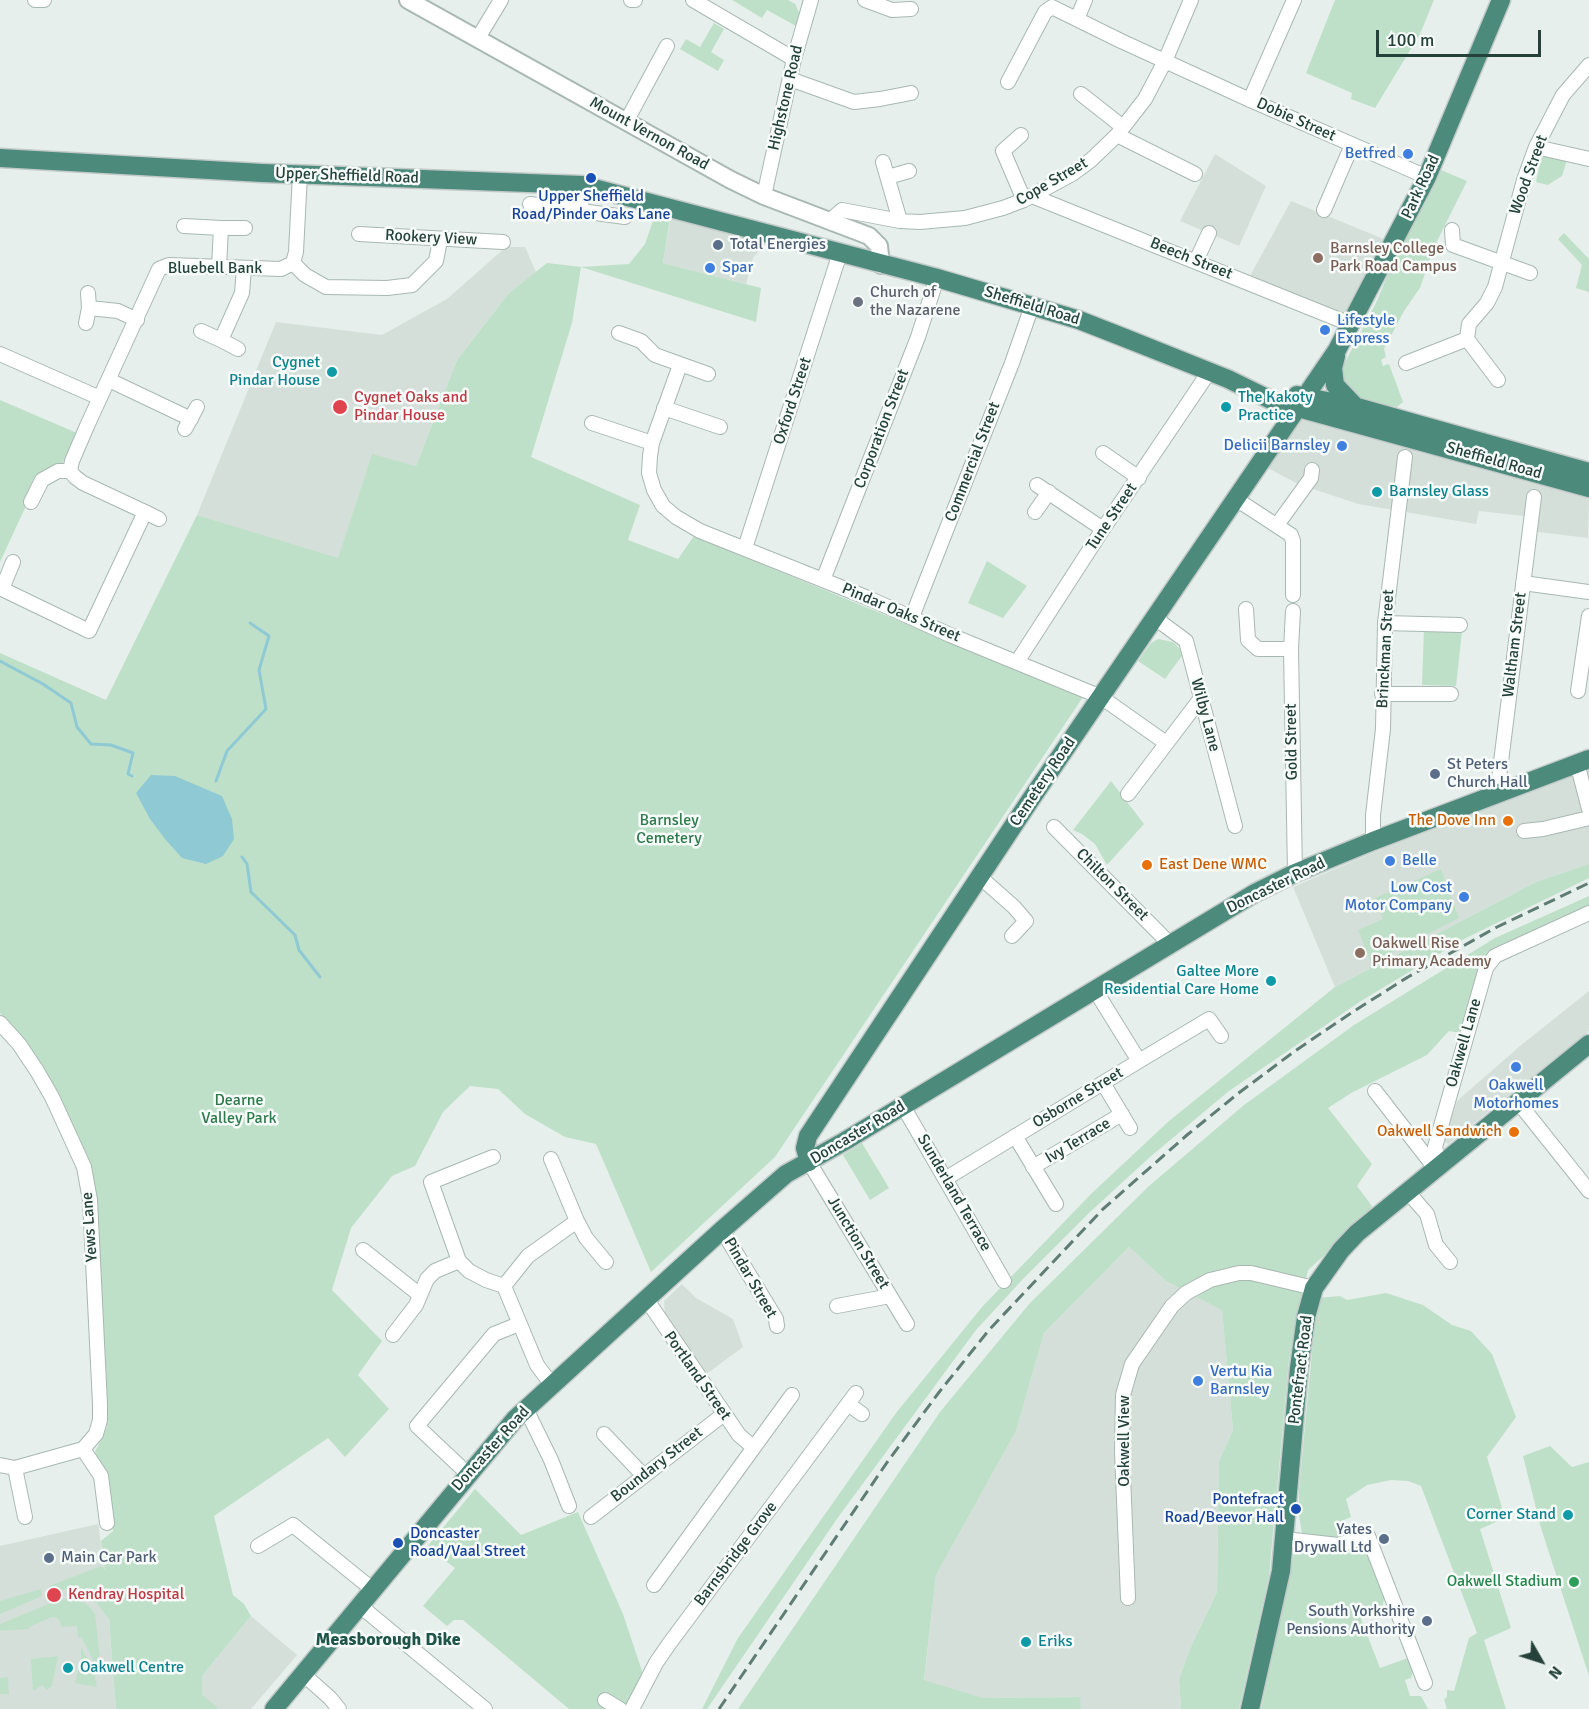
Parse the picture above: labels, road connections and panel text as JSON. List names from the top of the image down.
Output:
{
  "streets": {
    "highway": [
      "Upper Sheffield Road",
      "Park Road",
      "Sheffield Road",
      "Cemetery Road",
      "Doncaster Road",
      "Pontefract Road"
    ],
    "street": [
      "Highstone Road",
      "Dobie Street",
      "Mount Vernon Road",
      "Wood Street",
      "Cope Street",
      "Rookery View",
      "Beech Street",
      "Bluebell Bank",
      "Oxford Street",
      "Corporation Street",
      "Commercial Street",
      "Tune Street",
      "Pindar Oaks Street",
      "Waltham Street",
      "Brinckman Street",
      "Wilby Lane",
      "Gold Street",
      "Chilton Street",
      "Oakwell Lane",
      "Osborne Street",
      "Ivy Terrace",
      "Sunderland Terrace",
      "Yews Lane",
      "Junction Street",
      "Pindar Street",
      "Portland Street",
      "Oakwell View",
      "Boundary Street",
      "Barnsbridge Grove"
    ]
  },
  "crossings": [
    ["Highstone Road", "Mount Vernon Road"],
    ["Dobie Street", "Cope Street"],
    ["Dobie Street", "Park Road"],
    ["Mount Vernon Road", "Cope Street"],
    ["Mount Vernon Road", "Sheffield Road"],
    ["Upper Sheffield Road", "Sheffield Road"],
    ["Cope Street", "Beech Street"],
    ["Park Road", "Beech Street"],
    ["Park Road", "Sheffield Road"],
    ["Park Road", "Cemetery Road"],
    ["Sheffield Road", "Oxford Street"],
    ["Sheffield Road", "Corporation Street"],
    ["Sheffield Road", "Commercial Street"],
    ["Sheffield Road", "Tune Street"],
    ["Sheffield Road", "Cemetery Road"],
    ["Oxford Street", "Pindar Oaks Street"],
    ["Corporation Street", "Pindar Oaks Street"],
    ["Commercial Street", "Pindar Oaks Street"],
    ["Tune Street", "Pindar Oaks Street"],
    ["Pindar Oaks Street", "Cemetery Road"],
    ["Waltham Street", "Doncaster Road"],
    ["Brinckman Street", "Doncaster Road"],
    ["Wilby Lane", "Cemetery Road"],
    ["Gold Street", "Doncaster Road"],
    ["Cemetery Road", "Doncaster Road"],
    ["Chilton Street", "Doncaster Road"],
    ["Doncaster Road", "Osborne Street"],
    ["Doncaster Road", "Sunderland Terrace"],
    ["Doncaster Road", "Junction Street"],
    ["Doncaster Road", "Pindar Street"],
    ["Doncaster Road", "Portland Street"],
    ["Oakwell Lane", "Pontefract Road"],
    ["Osborne Street", "Sunderland Terrace"],
    ["Pontefract Road", "Oakwell View"],
    ["Portland Street", "Boundary Street"]
  ],
  "districts": ["Measborough Dike"],
  "parks": ["Barnsley Cemetery", "Dearne Valley Park"],
  "places": [
    "Betfred",
    "Upper Sheffield Road/Pinder Oaks Lane",
    "Total Energies",
    "Barnsley College Park Road Campus",
    "Spar",
    "Church of the Nazarene",
    "Lifestyle Express",
    "Cygnet Pindar House",
    "Cygnet Oaks and Pindar House",
    "The Kakoty Practice",
    "Delicii Barnsley",
    "Barnsley Glass",
    "St Peters Church Hall",
    "The Dove Inn",
    "Belle",
    "East Dene WMC",
    "Low Cost Motor Company",
    "Oakwell Rise Primary Academy",
    "Galtee More Residential Care Home",
    "Oakwell Motorhomes",
    "Oakwell Sandwich",
    "Vertu Kia Barnsley",
    "Pontefract Road/Beevor Hall",
    "Corner Stand",
    "Yates Drywall Ltd",
    "Doncaster Road/Vaal Street",
    "Main Car Park",
    "Oakwell Stadium",
    "Kendray Hospital",
    "South Yorkshire Pensions Authority",
    "Eriks",
    "Oakwell Centre"
  ],
  "scale_bar": "100 m",
  "north": "bottom right"
}
